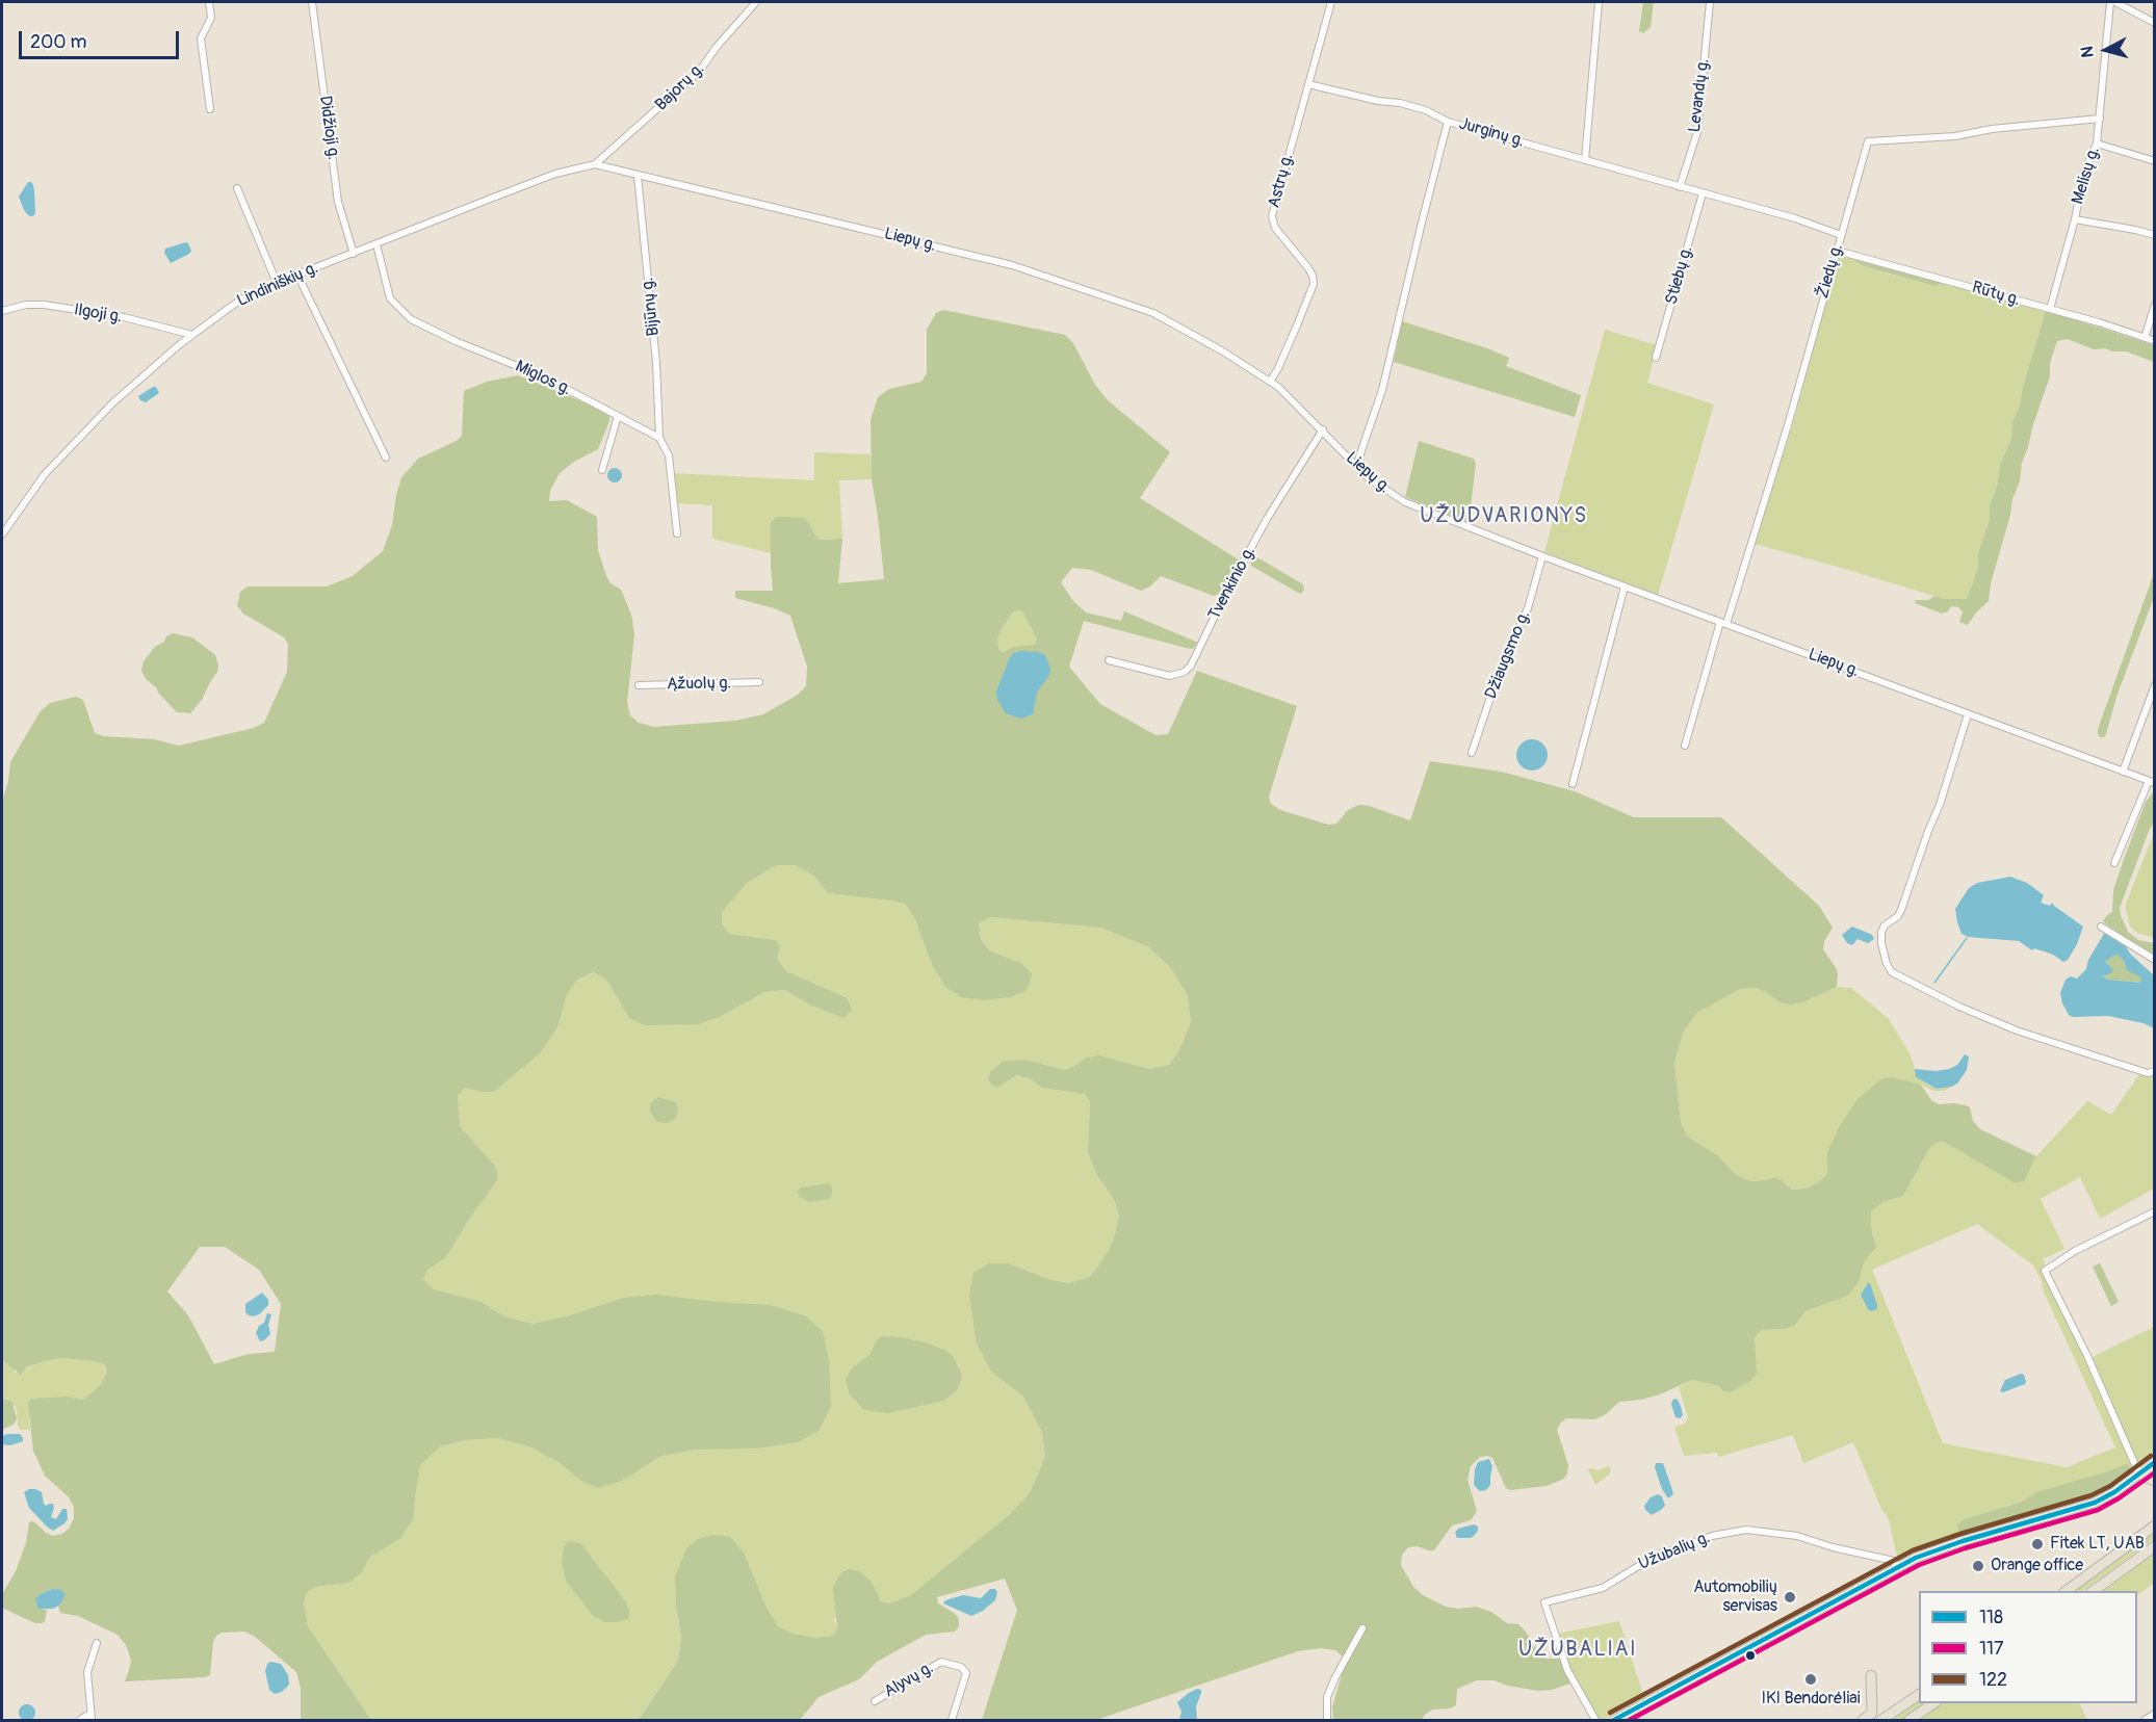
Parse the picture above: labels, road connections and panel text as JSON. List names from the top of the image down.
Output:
{
  "streets": {
    "street": [
      "Bajorų g.",
      "Levandų g.",
      "Didžioji g.",
      "Jurginų g.",
      "Melisų g.",
      "Astrų g.",
      "Liepų g.",
      "Žiedų g.",
      "Stiebų g.",
      "Lindiniškių g.",
      "Rūtų g.",
      "Bijūnų g.",
      "Ilgoji g.",
      "Miglos g.",
      "Tvenkinio g.",
      "Džiaugsmo g.",
      "Ąžuolų g.",
      "Užubalių g.",
      "Alyvų g."
    ]
  },
  "crossings": [
    ["Bajorų g.", "Liepų g."],
    ["Bajorų g.", "Lindiniškių g."],
    ["Levandų g.", "Jurginų g."],
    ["Didžioji g.", "Lindiniškių g."],
    ["Jurginų g.", "Liepų g."],
    ["Jurginų g.", "Žiedų g."],
    ["Jurginų g.", "Stiebų g."],
    ["Melisų g.", "Žiedų g."],
    ["Melisų g.", "Rūtų g."],
    ["Astrų g.", "Liepų g."],
    ["Liepų g.", "Žiedų g."],
    ["Liepų g.", "Lindiniškių g."],
    ["Liepų g.", "Bijūnų g."],
    ["Liepų g.", "Tvenkinio g."],
    ["Liepų g.", "Džiaugsmo g."],
    ["Žiedų g.", "Rūtų g."],
    ["Lindiniškių g.", "Ilgoji g."],
    ["Lindiniškių g.", "Miglos g."],
    ["Bijūnų g.", "Miglos g."]
  ],
  "districts": ["UŽUDVARIONYS", "UŽUBALIAI"],
  "places": [
    "Fitek LT, UAB",
    "Orange office",
    "Automobilių servisas",
    "IKI Bendorėliai"
  ],
  "lines": ["transit line 122", "transit line 118", "transit line 117"],
  "legend": ["118", "117", "122"],
  "scale_bar": "200 m",
  "north": "left"
}
